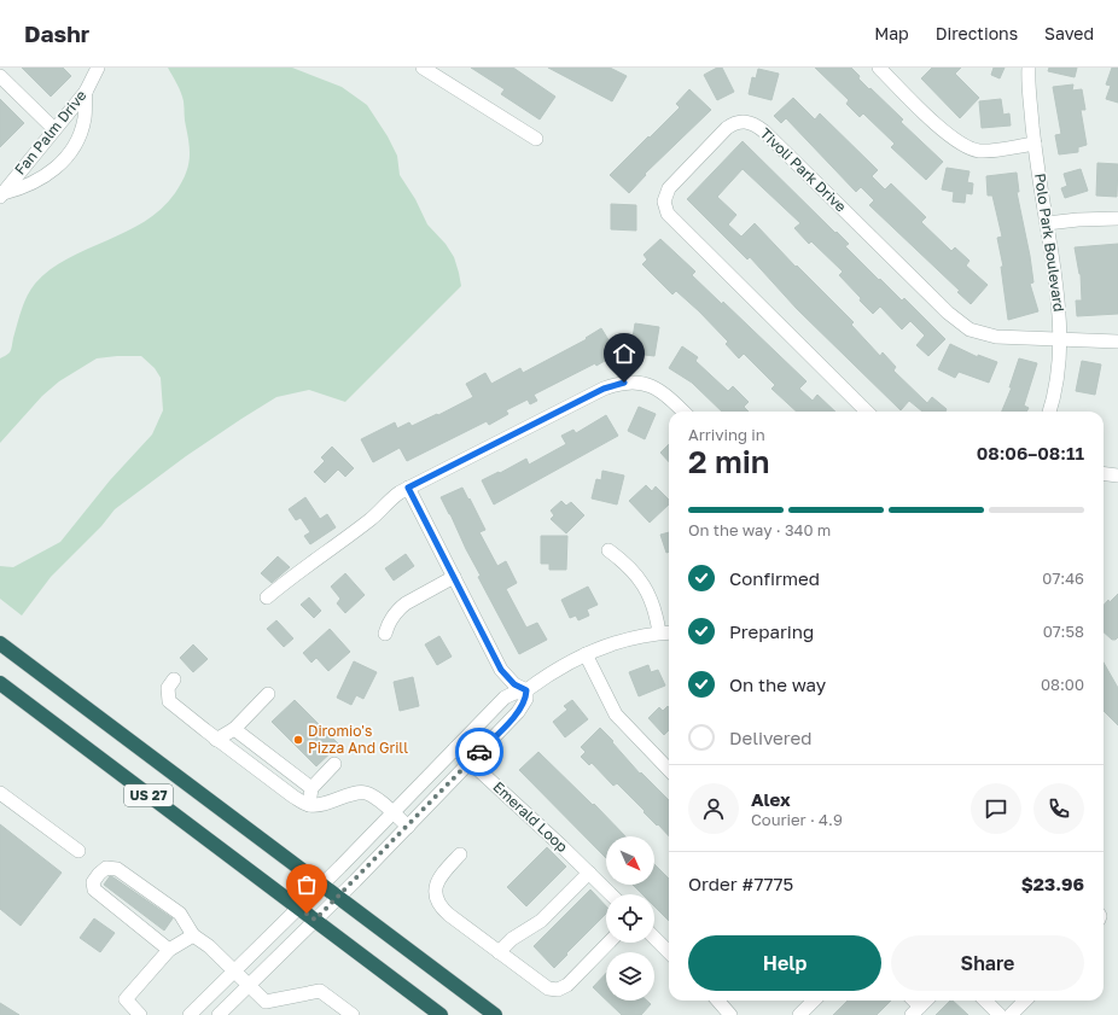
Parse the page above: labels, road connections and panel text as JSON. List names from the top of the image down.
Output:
{
  "streets": {
    "highway": ["US 27"],
    "street": [
      "Fan Palm Drive",
      "Tivoli Park Drive",
      "Polo Park Boulevard",
      "Emerald Loop"
    ]
  },
  "crossings": [
    ["Tivoli Park Drive", "Polo Park Boulevard"]
  ],
  "places": ["Diromio's Pizza And Grill"],
  "north": "bottom right",
  "page": {
    "header": "Dashr",
    "nav": ["Map", "Directions", "Saved"],
    "heading": ["2 min", "Arriving in", "08:06–08:11"],
    "panel": [
      "Alex",
      "Courier · 4.9",
      "Order #7775",
      "$23.96"
    ],
    "bar": "On the way · 340 m",
    "list": [
      ["Confirmed", "07:46"],
      ["Preparing", "07:58"],
      ["On the way", "08:00"],
      "Delivered"
    ],
    "buttons": ["Help", "Share"]
  }
}
